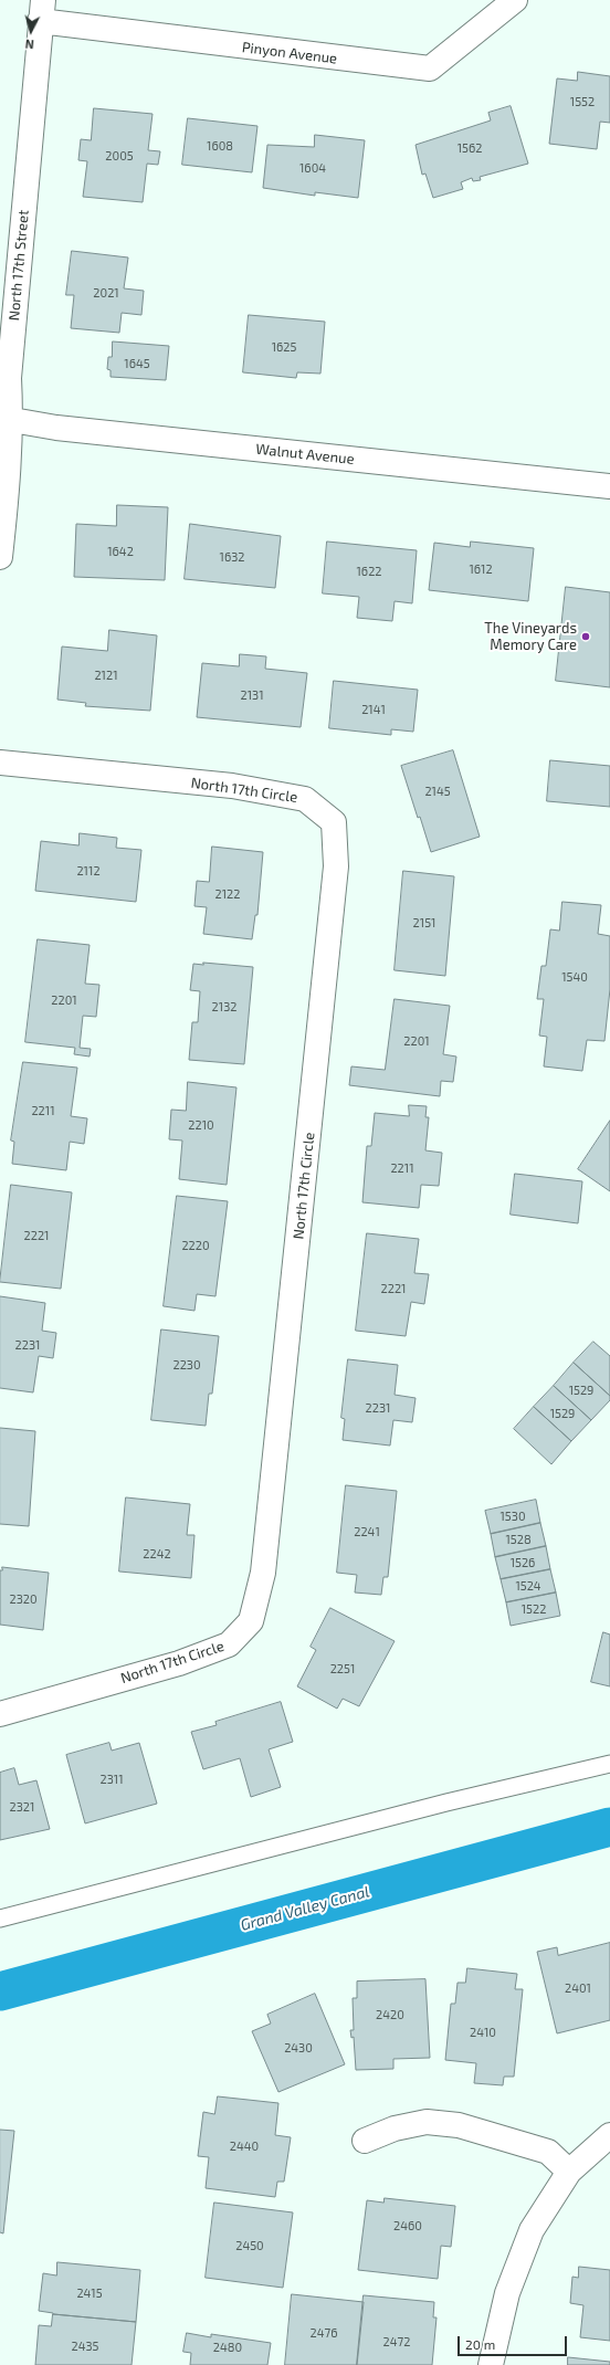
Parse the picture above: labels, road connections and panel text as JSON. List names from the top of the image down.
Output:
{
  "streets": {
    "street": [
      "Pinyon Avenue",
      "North 17th Street",
      "Walnut Avenue",
      "North 17th Circle"
    ]
  },
  "crossings": [
    ["Pinyon Avenue", "North 17th Street"],
    ["North 17th Street", "Walnut Avenue"]
  ],
  "water": ["Grand Valley Canal"],
  "places": ["The Vineyards Memory Care"],
  "house_numbers": [
    "1552",
    "1608",
    "1562",
    "2005",
    "1604",
    "2021",
    "1625",
    "1645",
    "1642",
    "1632",
    "1612",
    "1622",
    "2121",
    "2131",
    "2141",
    "2145",
    "2112",
    "2122",
    "2151",
    "1540",
    "2201",
    "2132",
    "2201",
    "2211",
    "2210",
    "2211",
    "2221",
    "2220",
    "2221",
    "2231",
    "2230",
    "1529",
    "2231",
    "1529",
    "1530",
    "2241",
    "1528",
    "2242",
    "1526",
    "1524",
    "2320",
    "1522",
    "2251",
    "2311",
    "2321",
    "2401",
    "2420",
    "2410",
    "2430",
    "2440",
    "2460",
    "2450",
    "2415",
    "2476",
    "2472",
    "2435",
    "2480"
  ],
  "scale_bar": "20 m",
  "north": "bottom"
}
